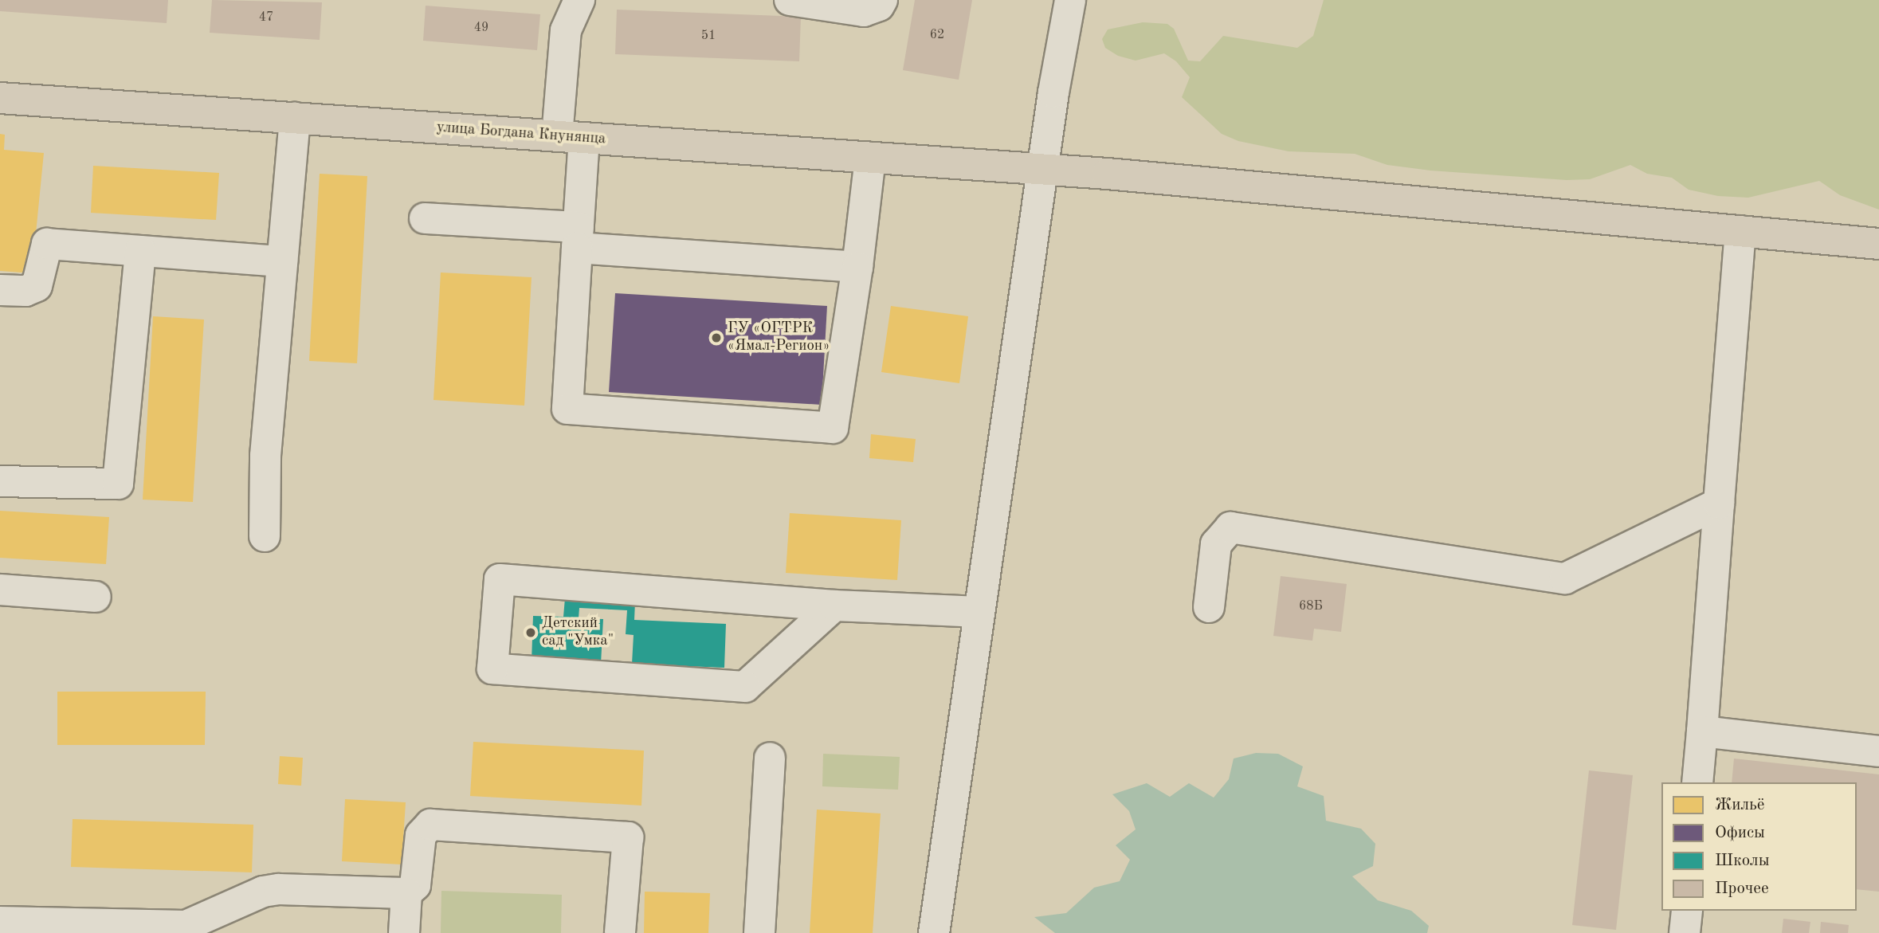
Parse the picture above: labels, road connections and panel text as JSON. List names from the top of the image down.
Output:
{
  "streets": {
    "main road": ["улица Богдана Кнунянца"]
  },
  "places": ["ГУ «ОГТРК «Ямал-Регион»", "Детский сад \"Умка\""],
  "house_numbers": [
    "47",
    "49",
    "62",
    "51",
    "68Б"
  ],
  "legend": [
    "Жильё",
    "Офисы",
    "Школы",
    "Прочее"
  ]
}
